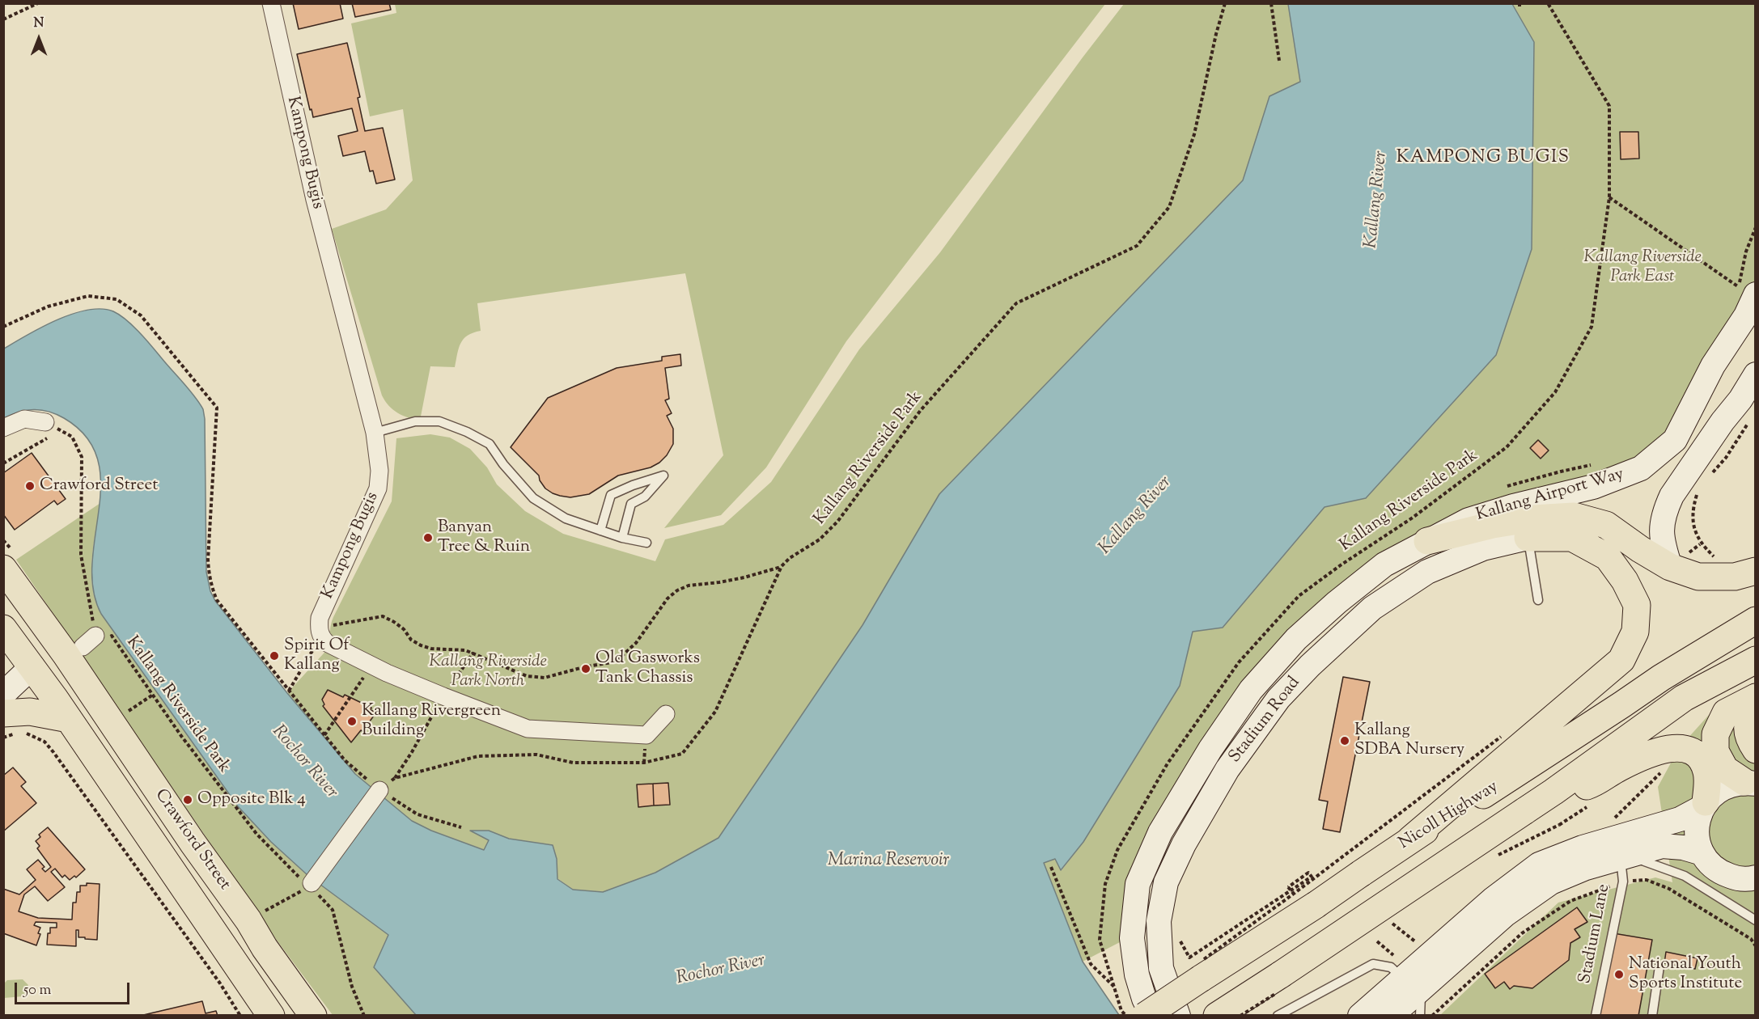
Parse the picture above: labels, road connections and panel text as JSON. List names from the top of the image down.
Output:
{
  "streets": {
    "main road": ["Nicoll Highway", "Crawford Street"],
    "street": ["Kampong Bugis", "Kallang Airport Way", "Stadium Road"],
    "lane": ["Stadium Lane"],
    "path": ["Kallang Riverside Park"]
  },
  "crossings": [
    ["Kallang Airport Way", "Stadium Road"]
  ],
  "districts": ["KAMPONG BUGIS"],
  "water": ["Kallang River", "Rochor River", "Marina Reservoir"],
  "parks": ["Kallang Riverside Park East", "Kallang Riverside Park North"],
  "places": [
    "Crawford Street",
    "Banyan Tree & Ruin",
    "Spirit Of Kallang",
    "Old Gasworks Tank Chassis",
    "Kallang Rivergreen Building",
    "Kallang SDBA Nursery",
    "Opposite Blk 4",
    "National Youth Sports Institute"
  ],
  "scale_bar": "50 m",
  "north": "top"
}
